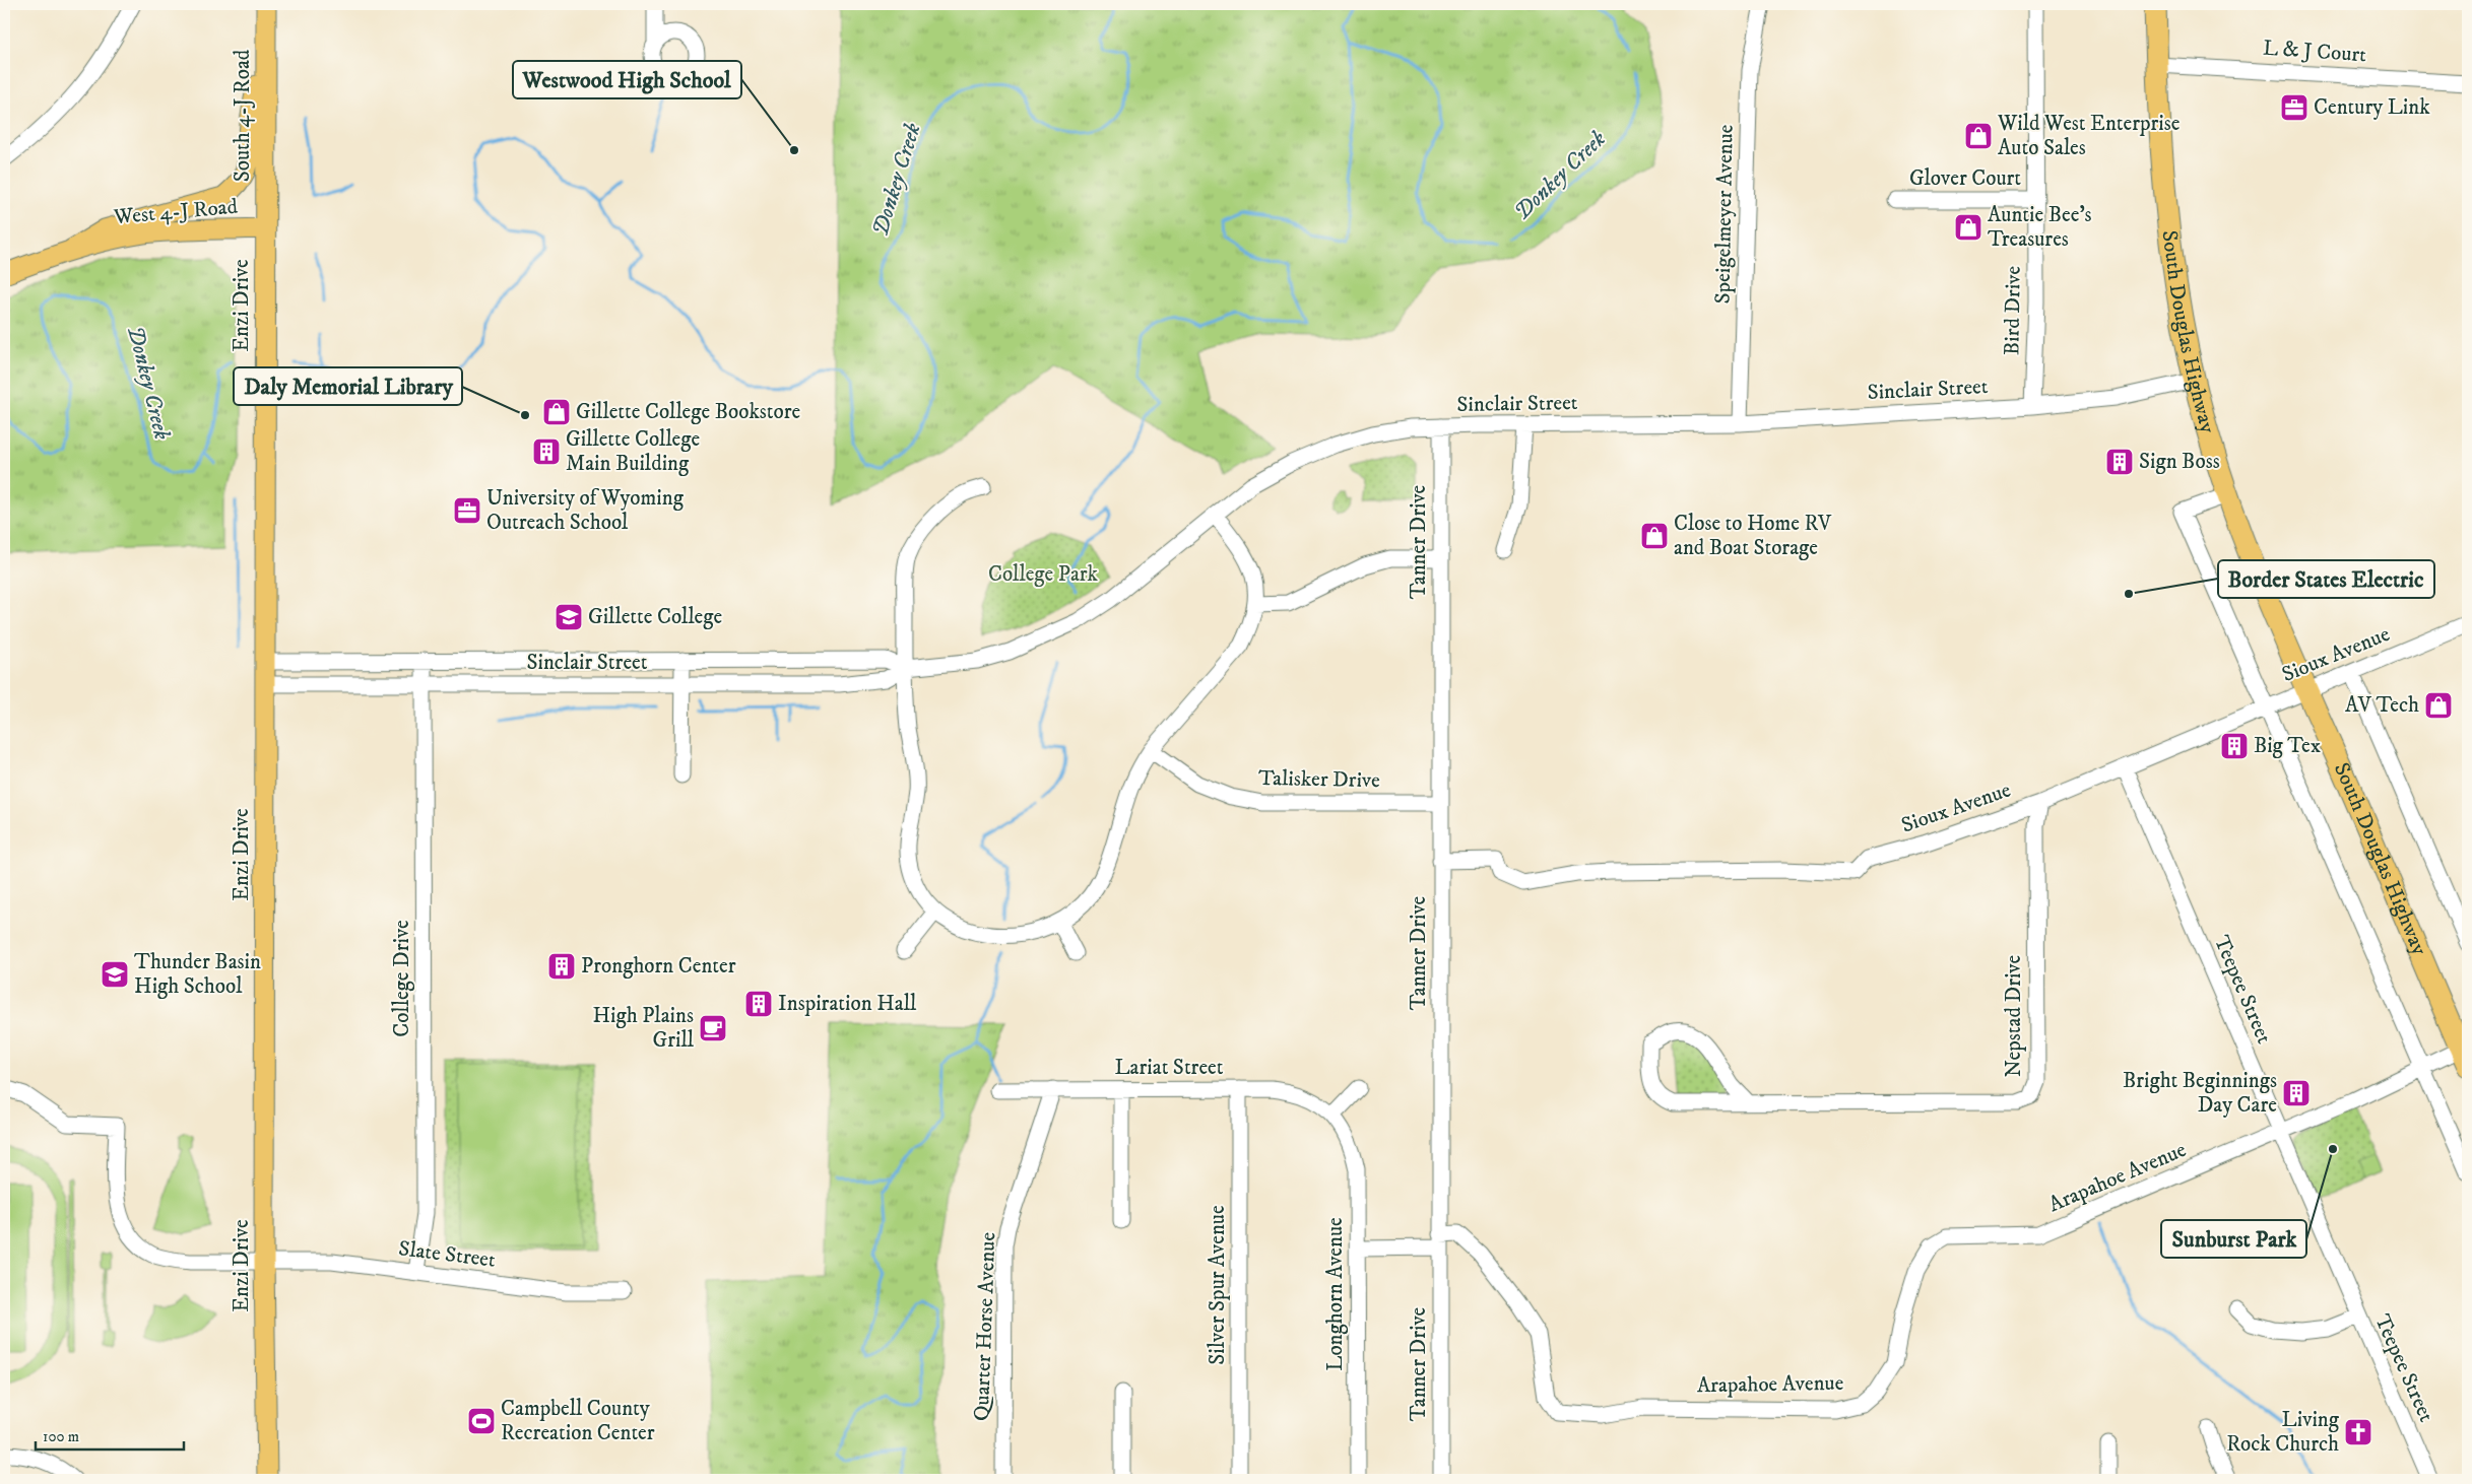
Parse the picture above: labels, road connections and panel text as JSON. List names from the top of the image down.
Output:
{
  "streets": {
    "highway": ["South Douglas Highway"],
    "main road": ["South 4-J Road", "West 4-J Road", "Enzi Drive"],
    "street": [
      "L & J Court",
      "Glover Court",
      "Speigelmeyer Avenue",
      "Bird Drive",
      "Sinclair Street",
      "Tanner Drive",
      "Sioux Avenue",
      "Talisker Drive",
      "College Drive",
      "Teepee Street",
      "Nepstad Drive",
      "Lariat Street",
      "Arapahoe Avenue",
      "Slate Street",
      "Silver Spur Avenue",
      "Longhorn Avenue",
      "Quarter Horse Avenue"
    ]
  },
  "crossings": [
    ["L & J Court", "South Douglas Highway"],
    ["South 4-J Road", "West 4-J Road"],
    ["South 4-J Road", "Enzi Drive"],
    ["Glover Court", "Bird Drive"],
    ["West 4-J Road", "Enzi Drive"],
    ["Speigelmeyer Avenue", "Sinclair Street"],
    ["Enzi Drive", "Sinclair Street"],
    ["Enzi Drive", "Slate Street"],
    ["Bird Drive", "Sinclair Street"],
    ["South Douglas Highway", "Sinclair Street"],
    ["South Douglas Highway", "Sioux Avenue"],
    ["South Douglas Highway", "Arapahoe Avenue"],
    ["Sinclair Street", "Tanner Drive"],
    ["Sinclair Street", "College Drive"],
    ["Tanner Drive", "Sioux Avenue"],
    ["Tanner Drive", "Talisker Drive"],
    ["Tanner Drive", "Arapahoe Avenue"],
    ["Sioux Avenue", "Teepee Street"],
    ["Sioux Avenue", "Nepstad Drive"],
    ["College Drive", "Slate Street"],
    ["Teepee Street", "Arapahoe Avenue"],
    ["Lariat Street", "Silver Spur Avenue"],
    ["Lariat Street", "Longhorn Avenue"],
    ["Lariat Street", "Quarter Horse Avenue"]
  ],
  "water": ["Donkey Creek"],
  "parks": ["College Park"],
  "places": {
    "office": ["Century Link", "University of Wyoming Outreach School"],
    "shop": [
      "Wild West Enterprise Auto Sales",
      "Auntie Bee's Treasures",
      "Gillette College Bookstore",
      "Close to Home RV and Boat Storage",
      "AV Tech"
    ],
    "other": [
      "Westwood High School",
      "Daly Memorial Library",
      "Border States Electric",
      "Sunburst Park"
    ],
    "building": [
      "Gillette College Main Building",
      "Sign Boss",
      "Big Tex",
      "Pronghorn Center",
      "Inspiration Hall",
      "Bright Beginnings Day Care"
    ],
    "school or university": ["Gillette College", "Thunder Basin High School"],
    "cafe": ["High Plains Grill"],
    "sports": ["Campbell County Recreation Center"],
    "church": ["Living Rock Church"]
  },
  "scale_bar": "100 m"
}
